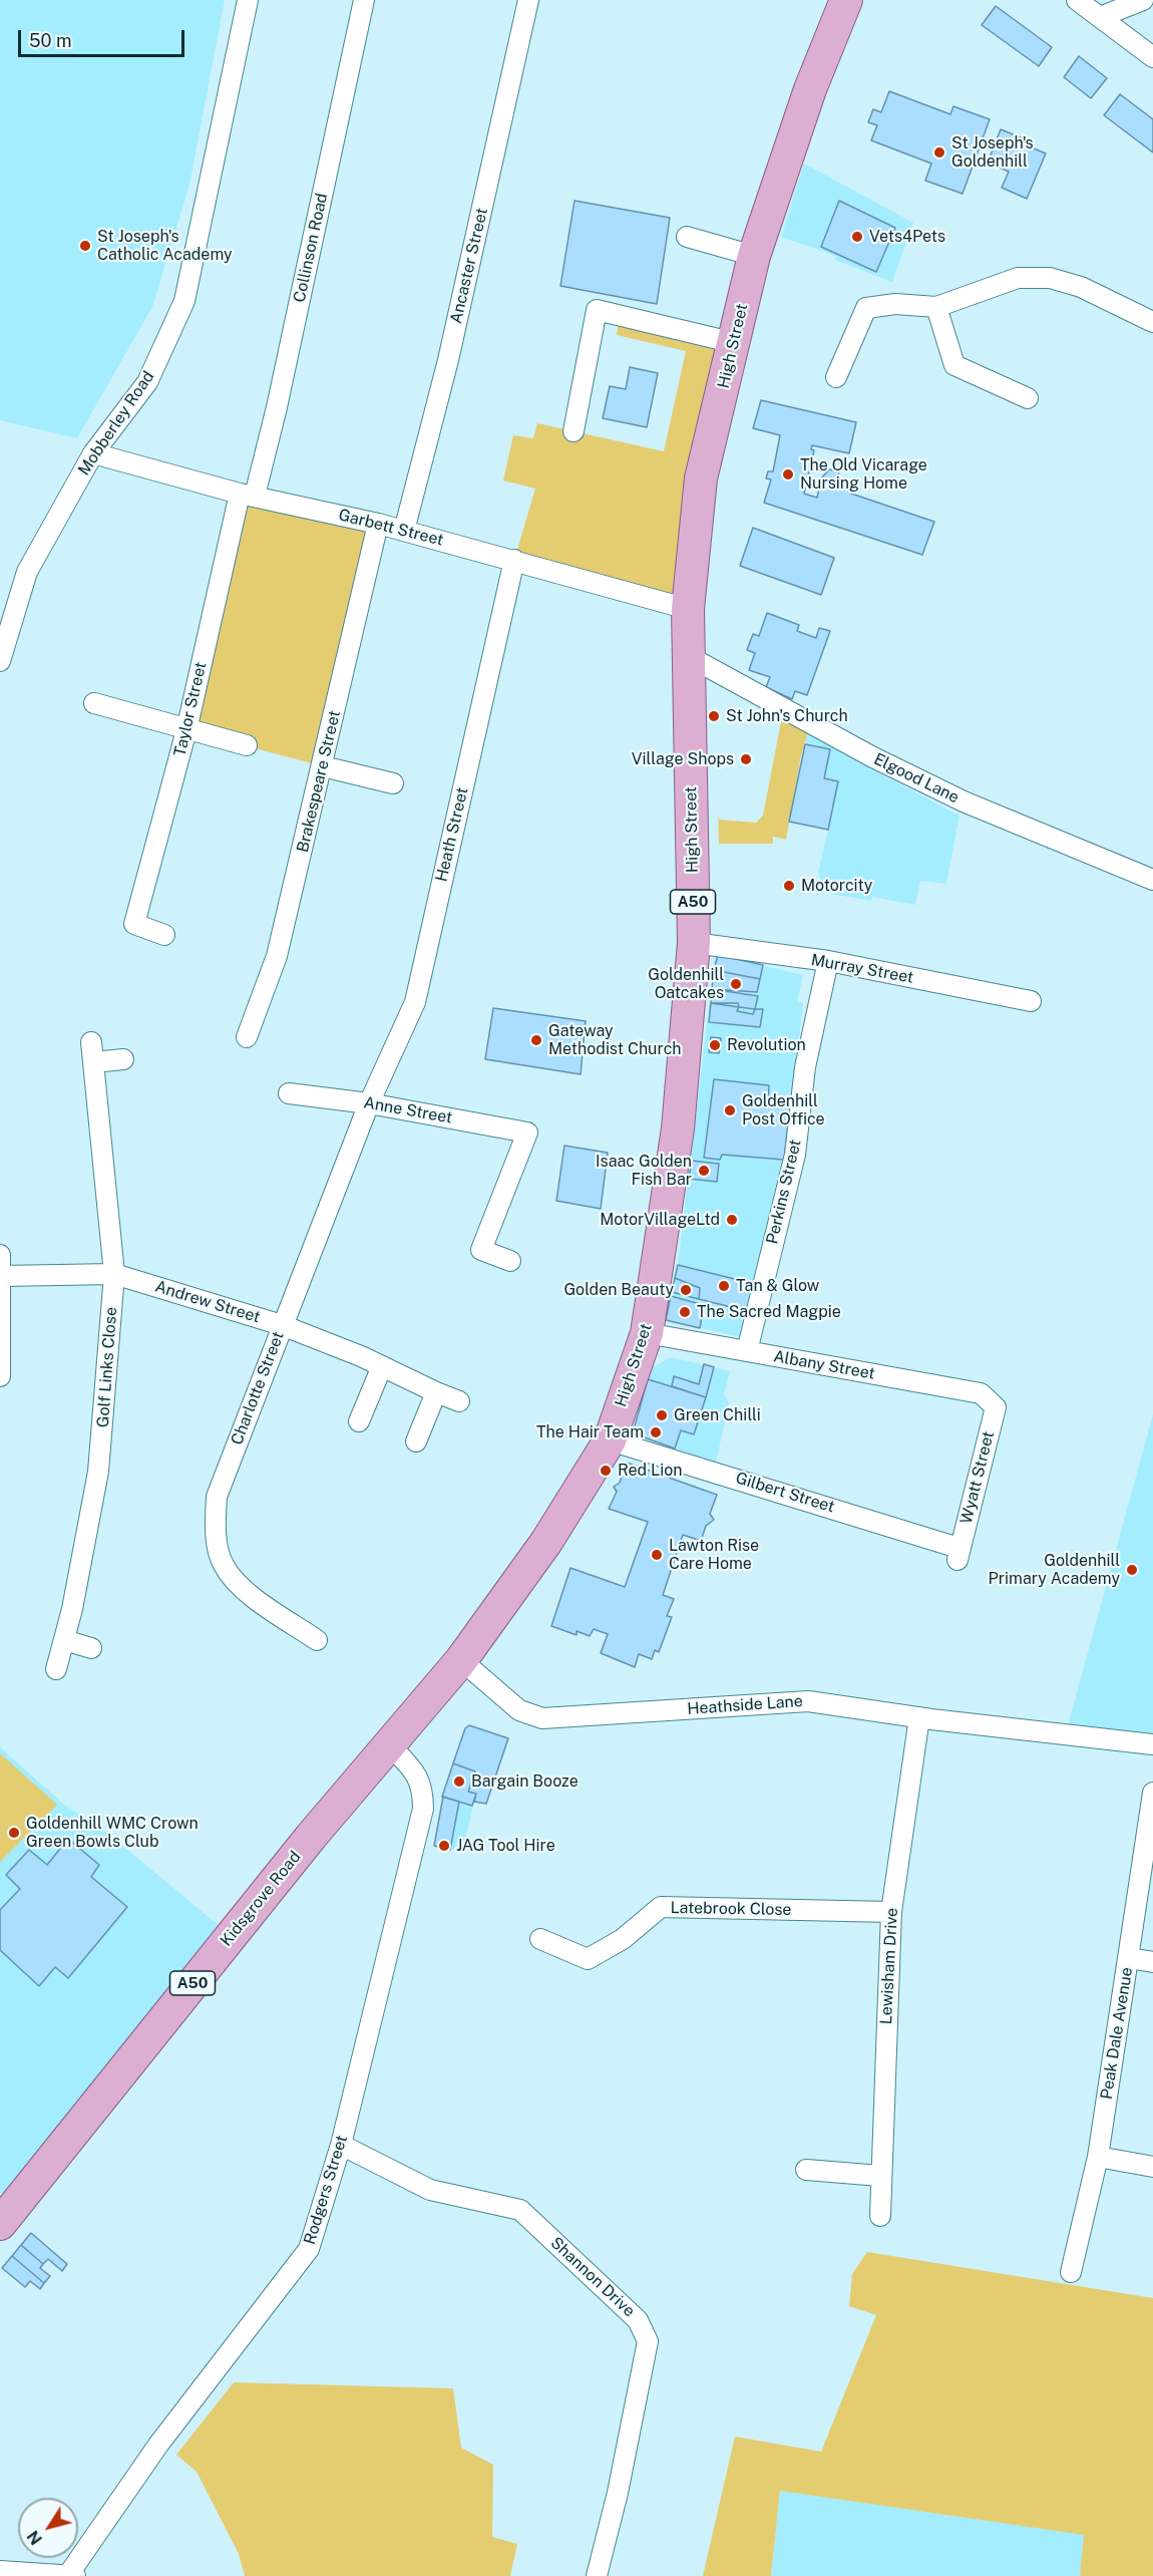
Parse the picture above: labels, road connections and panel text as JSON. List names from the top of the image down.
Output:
{
  "streets": {
    "main road": ["High Street", "A50", "Kidsgrove Road"],
    "street": [
      "Collinson Road",
      "Ancaster Street",
      "Mobberley Road",
      "Garbett Street",
      "Taylor Street",
      "Elgood Lane",
      "Brakespeare Street",
      "Heath Street",
      "Murray Street",
      "Anne Street",
      "Perkins Street",
      "Andrew Street",
      "Albany Street",
      "Golf Links Close",
      "Charlotte Street",
      "Wyatt Street",
      "Gilbert Street",
      "Heathside Lane",
      "Latebrook Close",
      "Lewisham Drive",
      "Peak Dale Avenue",
      "Rodgers Street",
      "Shannon Drive"
    ]
  },
  "crossings": [
    ["Collinson Road", "Garbett Street"],
    ["Collinson Road", "Taylor Street"],
    ["Ancaster Street", "Garbett Street"],
    ["High Street", "Garbett Street"],
    ["High Street", "Elgood Lane"],
    ["High Street", "Murray Street"],
    ["High Street", "Albany Street"],
    ["High Street", "Gilbert Street"],
    ["High Street", "Heathside Lane"],
    ["High Street", "Kidsgrove Road"],
    ["High Street", "Rodgers Street"],
    ["Mobberley Road", "Garbett Street"],
    ["Garbett Street", "Taylor Street"],
    ["Garbett Street", "Brakespeare Street"],
    ["Garbett Street", "Heath Street"],
    ["Heath Street", "Anne Street"],
    ["Heath Street", "Charlotte Street"],
    ["Murray Street", "Perkins Street"],
    ["Anne Street", "Charlotte Street"],
    ["Perkins Street", "Albany Street"],
    ["Andrew Street", "Golf Links Close"],
    ["Andrew Street", "Charlotte Street"],
    ["Albany Street", "Wyatt Street"],
    ["Wyatt Street", "Gilbert Street"],
    ["Heathside Lane", "Lewisham Drive"],
    ["Kidsgrove Road", "Rodgers Street"],
    ["Latebrook Close", "Lewisham Drive"],
    ["Rodgers Street", "Shannon Drive"]
  ],
  "places": [
    "St Joseph's Goldenhill",
    "Vets4Pets",
    "St Joseph's Catholic Academy",
    "The Old Vicarage Nursing Home",
    "St John's Church",
    "Village Shops",
    "Motorcity",
    "Goldenhill Oatcakes",
    "Gateway Methodist Church",
    "Revolution",
    "Goldenhill Post Office",
    "Isaac Golden Fish Bar",
    "MotorVillageLtd",
    "Tan & Glow",
    "Golden Beauty",
    "The Sacred Magpie",
    "Green Chilli",
    "The Hair Team",
    "Red Lion",
    "Lawton Rise Care Home",
    "Goldenhill Primary Academy",
    "Bargain Booze",
    "Goldenhill WMC Crown Green Bowls Club",
    "JAG Tool Hire"
  ],
  "scale_bar": "50 m",
  "north": "bottom left"
}
